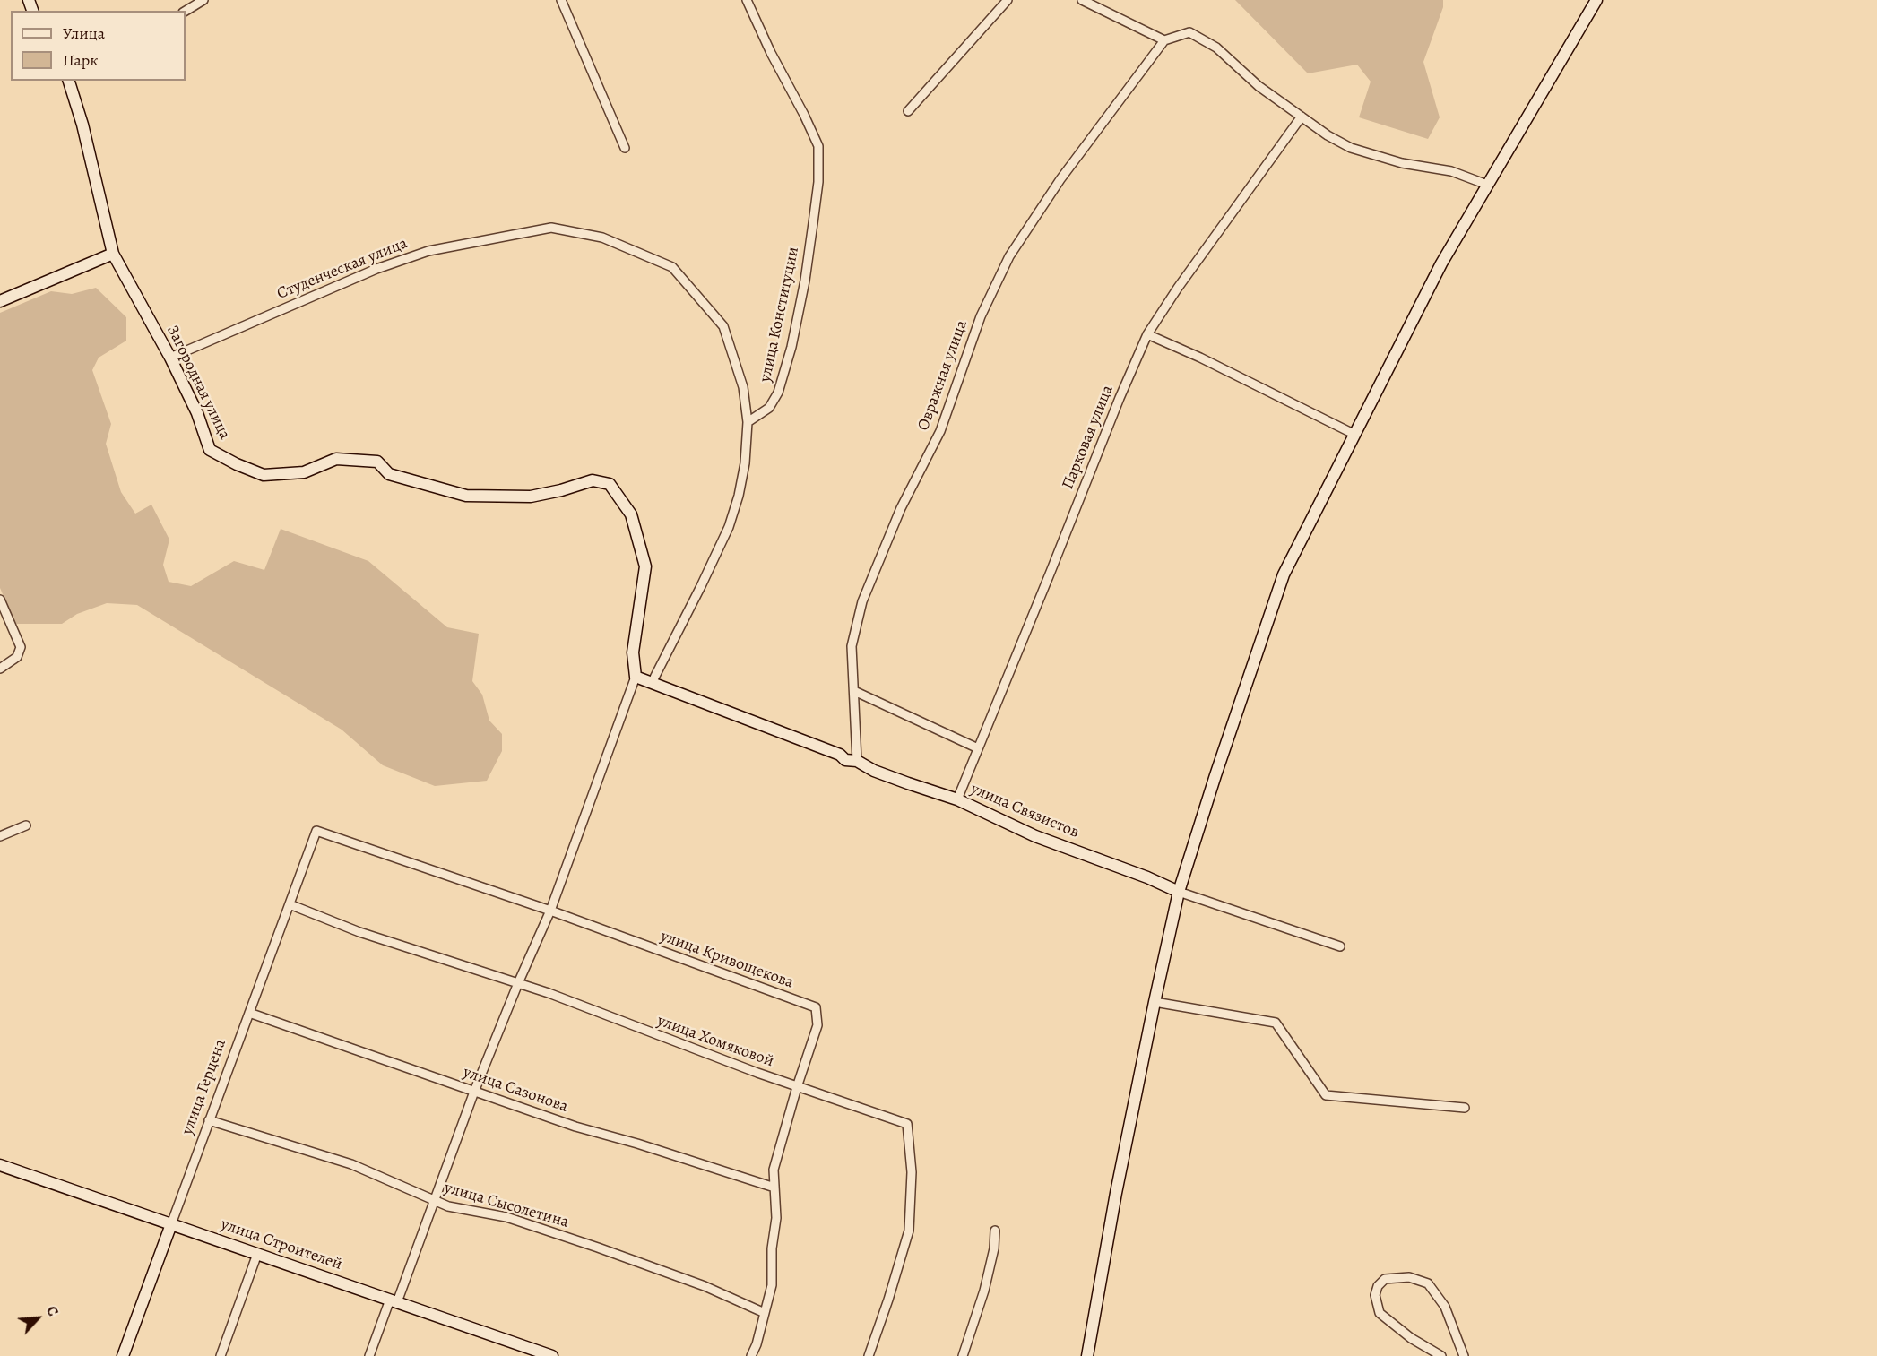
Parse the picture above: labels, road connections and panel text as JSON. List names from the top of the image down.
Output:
{
  "streets": {
    "main road": [
      "Загородная улица",
      "улица Связистов",
      "улица Герцена",
      "улица Строителей"
    ],
    "street": [
      "Студенческая улица",
      "улица Конституции",
      "Овражная улица",
      "Парковая улица",
      "улица Кривощекова",
      "улица Хомяковой",
      "улица Сазонова",
      "улица Сысолетина"
    ]
  },
  "crossings": [
    ["Студенческая улица", "улица Конституции"],
    ["Студенческая улица", "Загородная улица"],
    ["Овражная улица", "улица Связистов"],
    ["Загородная улица", "улица Связистов"],
    ["Парковая улица", "улица Связистов"],
    ["улица Кривощекова", "улица Хомяковой"],
    ["улица Кривощекова", "улица Герцена"],
    ["улица Хомяковой", "улица Герцена"],
    ["улица Герцена", "улица Сазонова"],
    ["улица Герцена", "улица Сысолетина"],
    ["улица Герцена", "улица Строителей"]
  ],
  "legend": ["Улица", "Парк"],
  "north": "top right"
}
